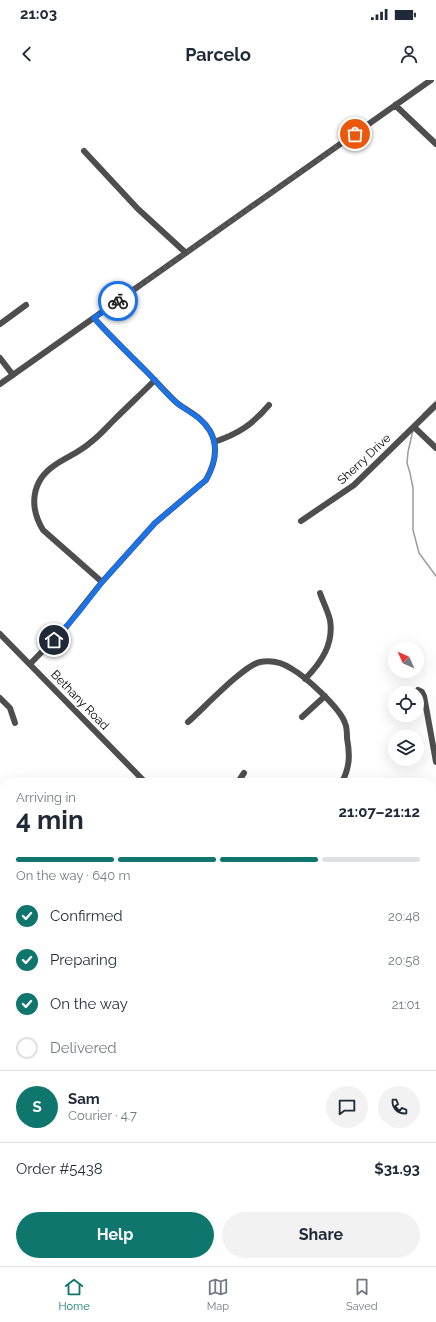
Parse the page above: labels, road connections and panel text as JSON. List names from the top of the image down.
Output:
{
  "streets": {
    "street": ["Sherry Drive", "Bethany Road"]
  },
  "north": "top left",
  "page": {
    "status": "21:03",
    "header": "Parcelo",
    "heading": ["4 min", "Arriving in", "21:07–21:12"],
    "panel": [
      "Sam",
      "Courier · 4.7",
      "Order #5438",
      "$31.93"
    ],
    "bar": "On the way · 640 m",
    "list": [
      ["Confirmed", "20:48"],
      ["Preparing", "20:58"],
      ["On the way", "21:01"],
      "Delivered"
    ],
    "round": "S",
    "buttons": ["Help", "Share"],
    "tabs": ["Home", "Map", "Saved"]
  }
}
